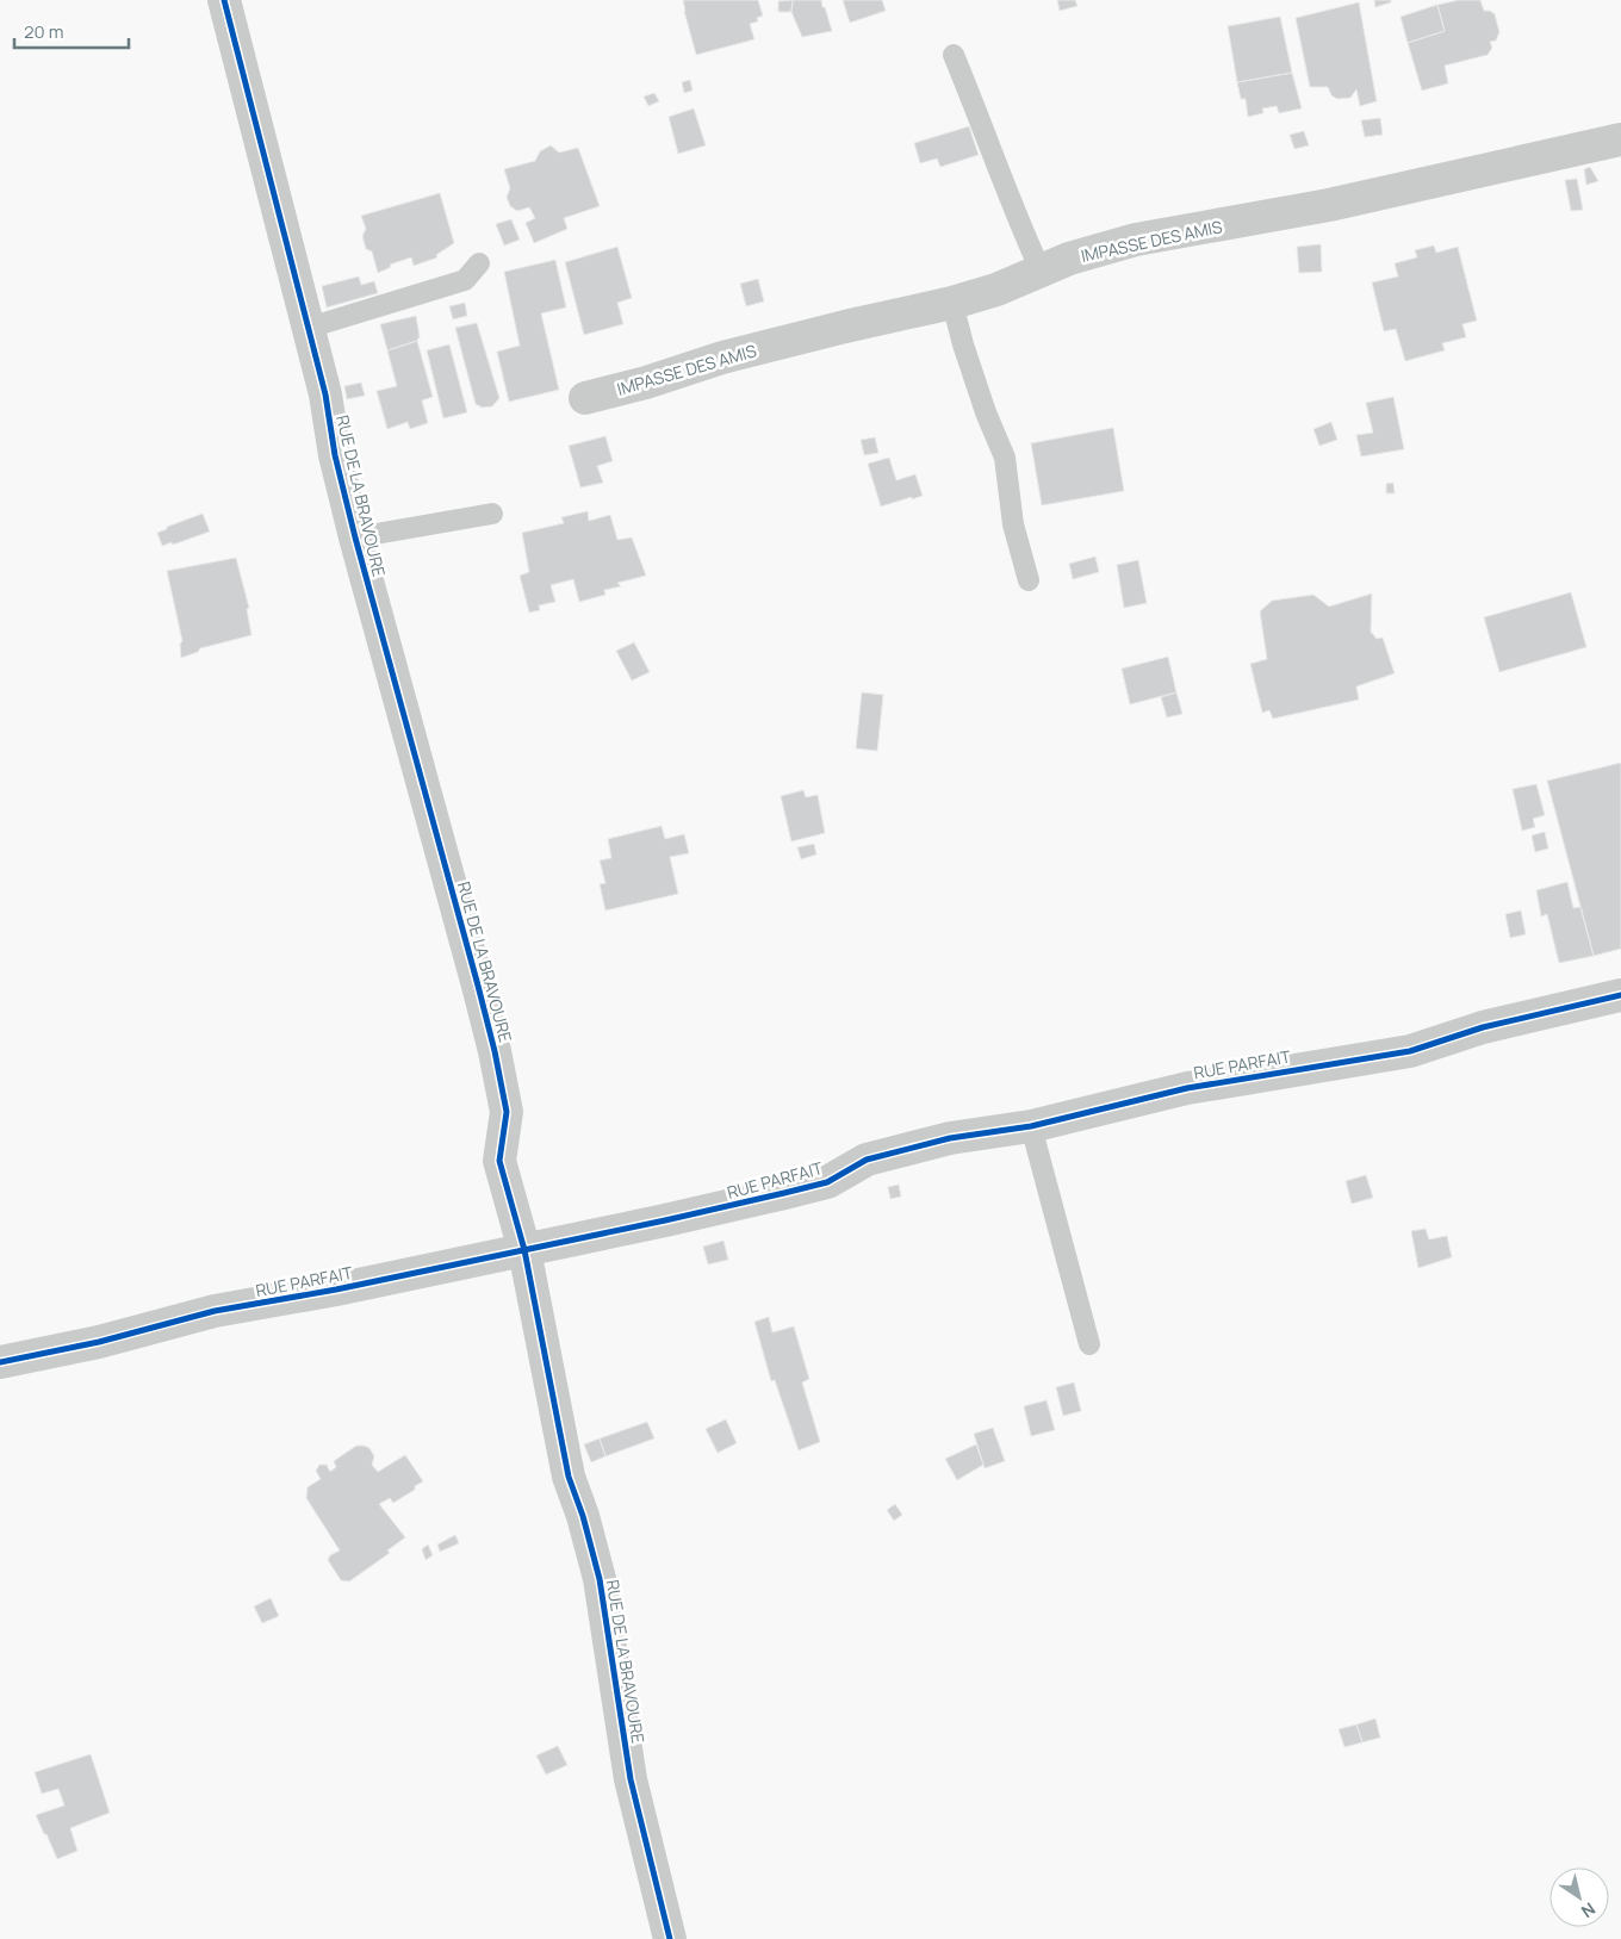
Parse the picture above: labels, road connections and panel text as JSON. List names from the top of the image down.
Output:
{
  "streets": {
    "street": ["IMPASSE DES AMIS", "RUE DE LA BRAVOURE", "RUE PARFAIT"]
  },
  "crossings": [
    ["RUE DE LA BRAVOURE", "RUE PARFAIT"]
  ],
  "scale_bar": "20 m",
  "north": "bottom right"
}
